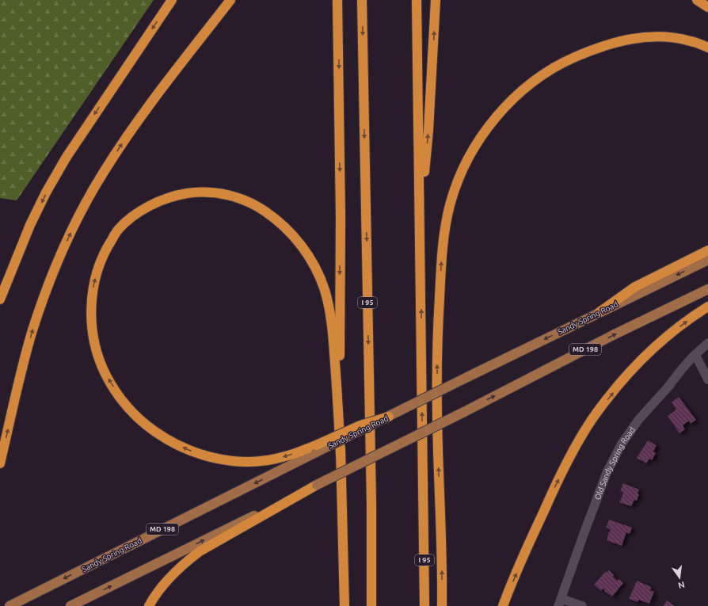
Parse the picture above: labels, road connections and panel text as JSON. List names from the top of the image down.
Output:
{
  "streets": {
    "highway": ["I 95"],
    "main road": ["Sandy Spring Road", "MD 198"],
    "street": ["Old Sandy Spring Road"]
  },
  "north": "bottom"
}
